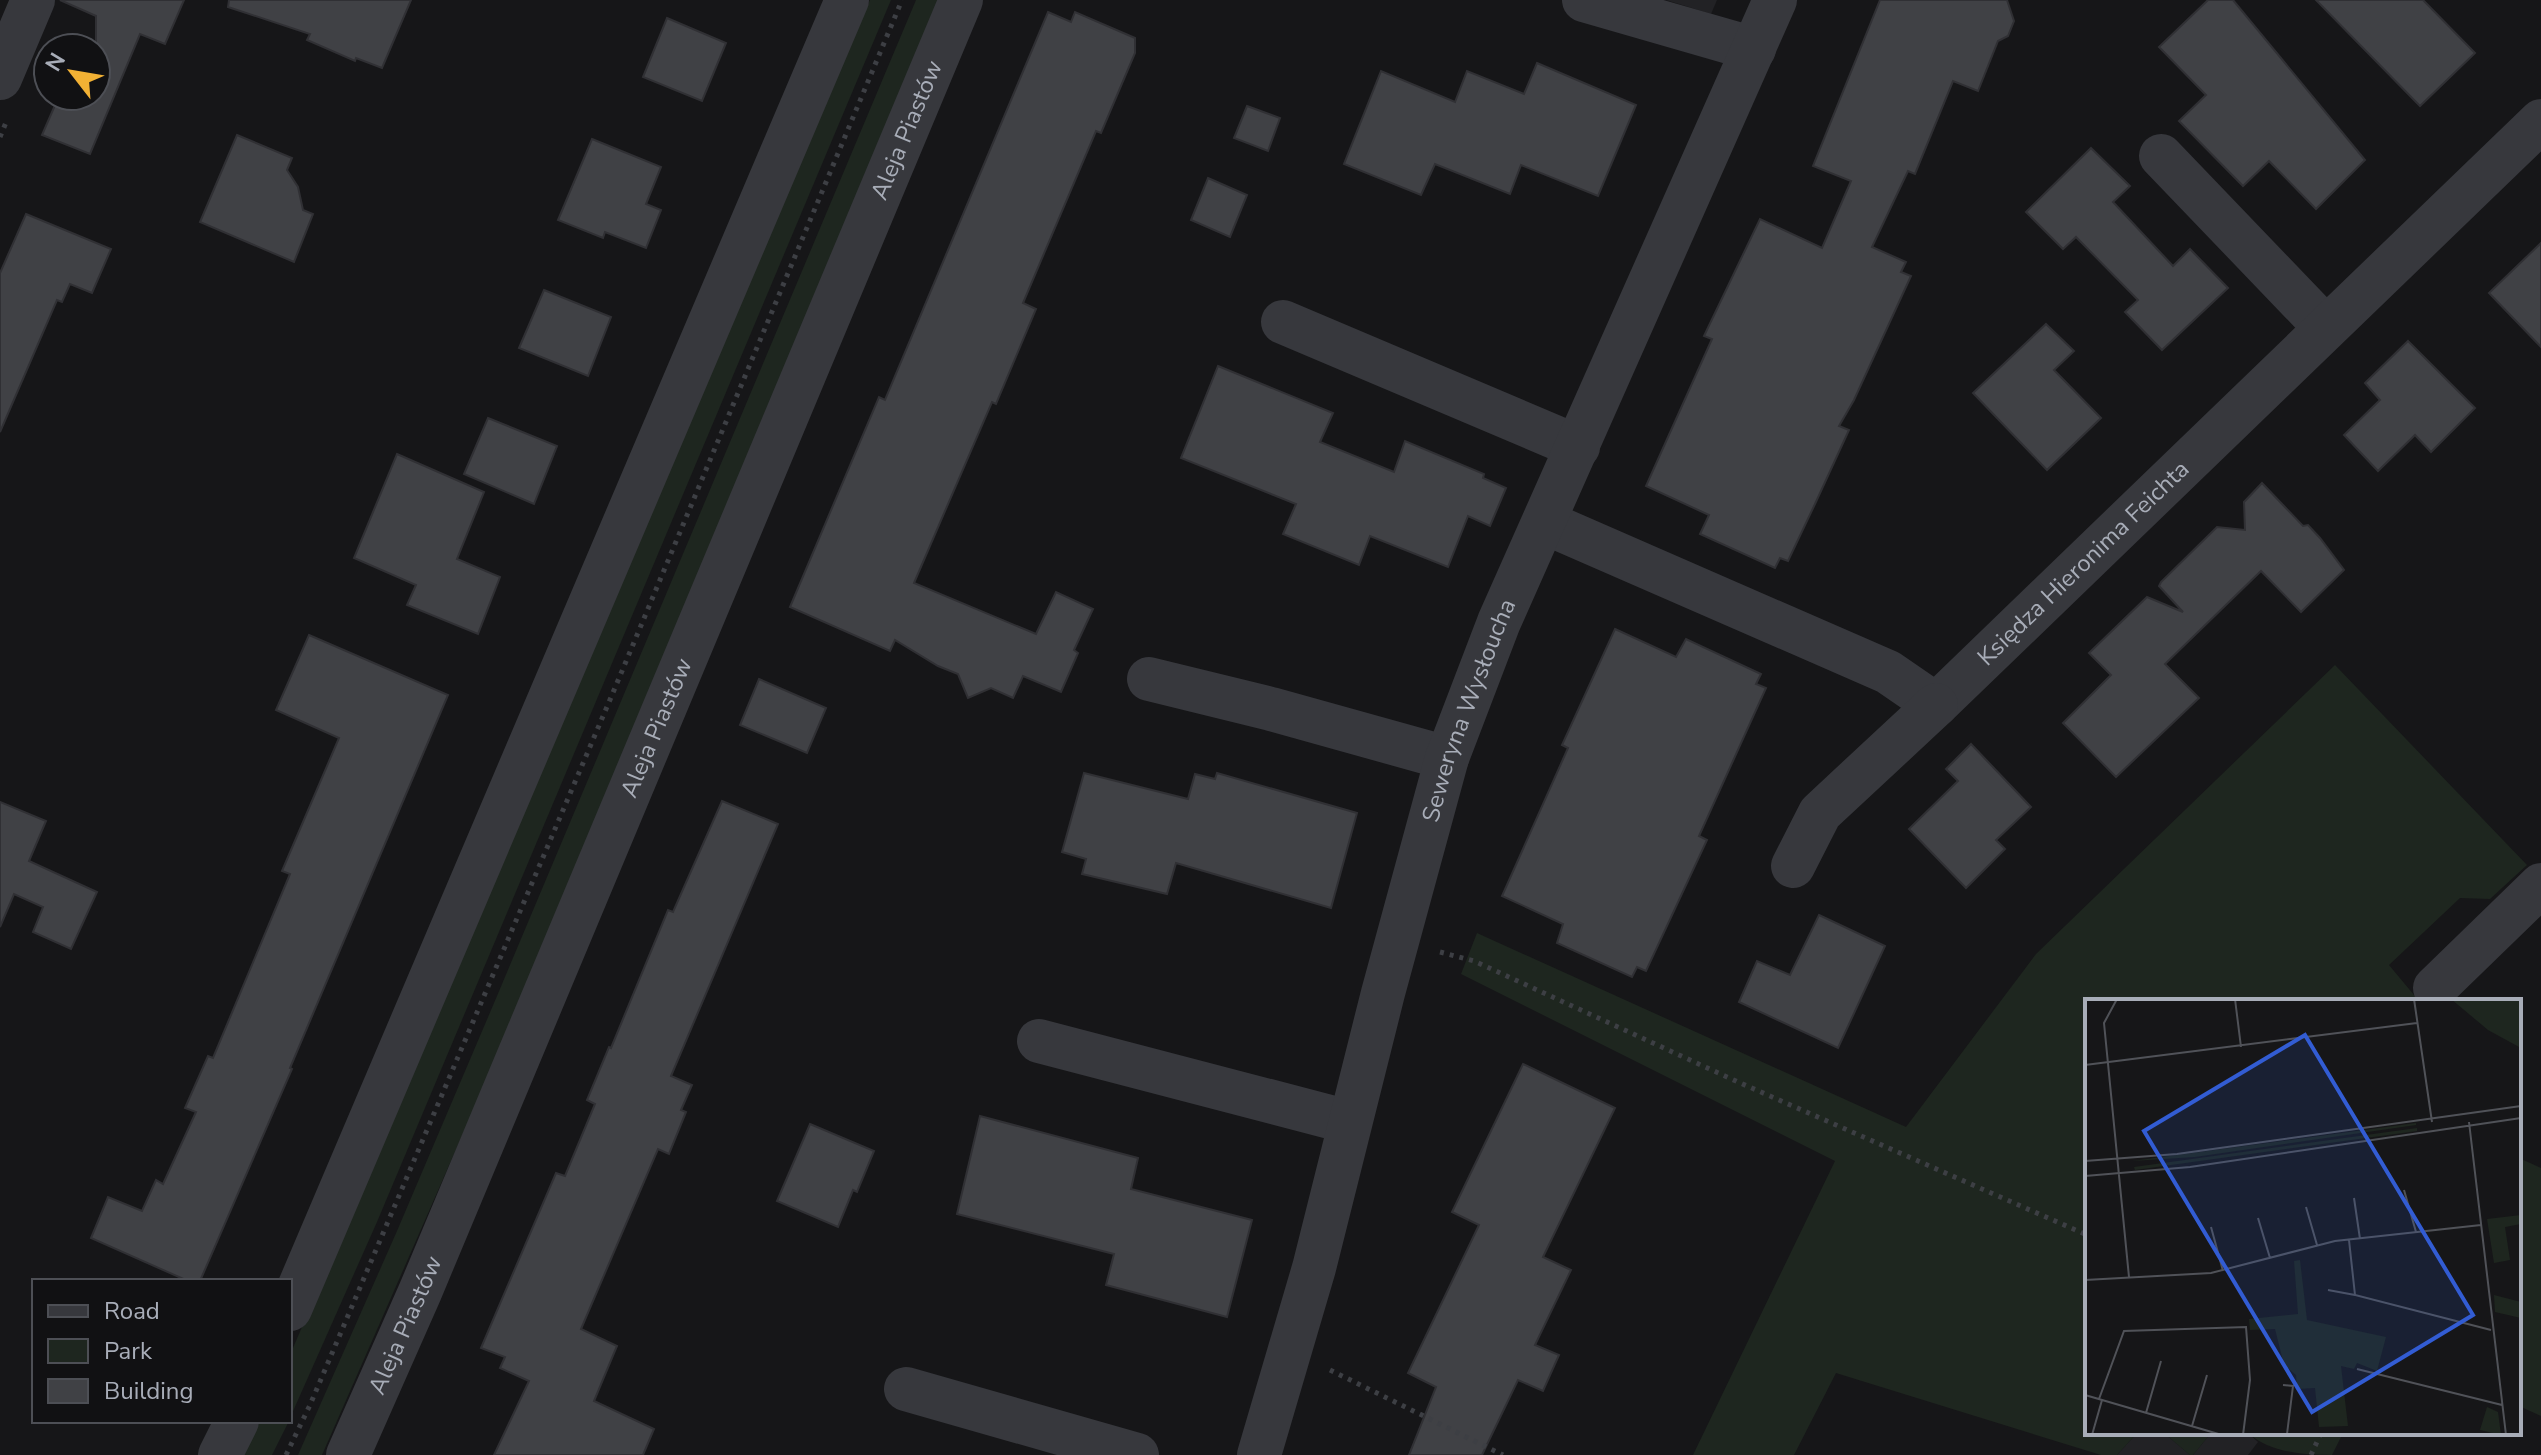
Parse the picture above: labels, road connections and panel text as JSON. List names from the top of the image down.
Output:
{
  "streets": {
    "street": ["Aleja Piastów", "Księdza Hieronima Feichta", "Seweryna Wysłoucha"]
  },
  "legend": ["Road", "Park", "Building"],
  "north": "top left"
}
